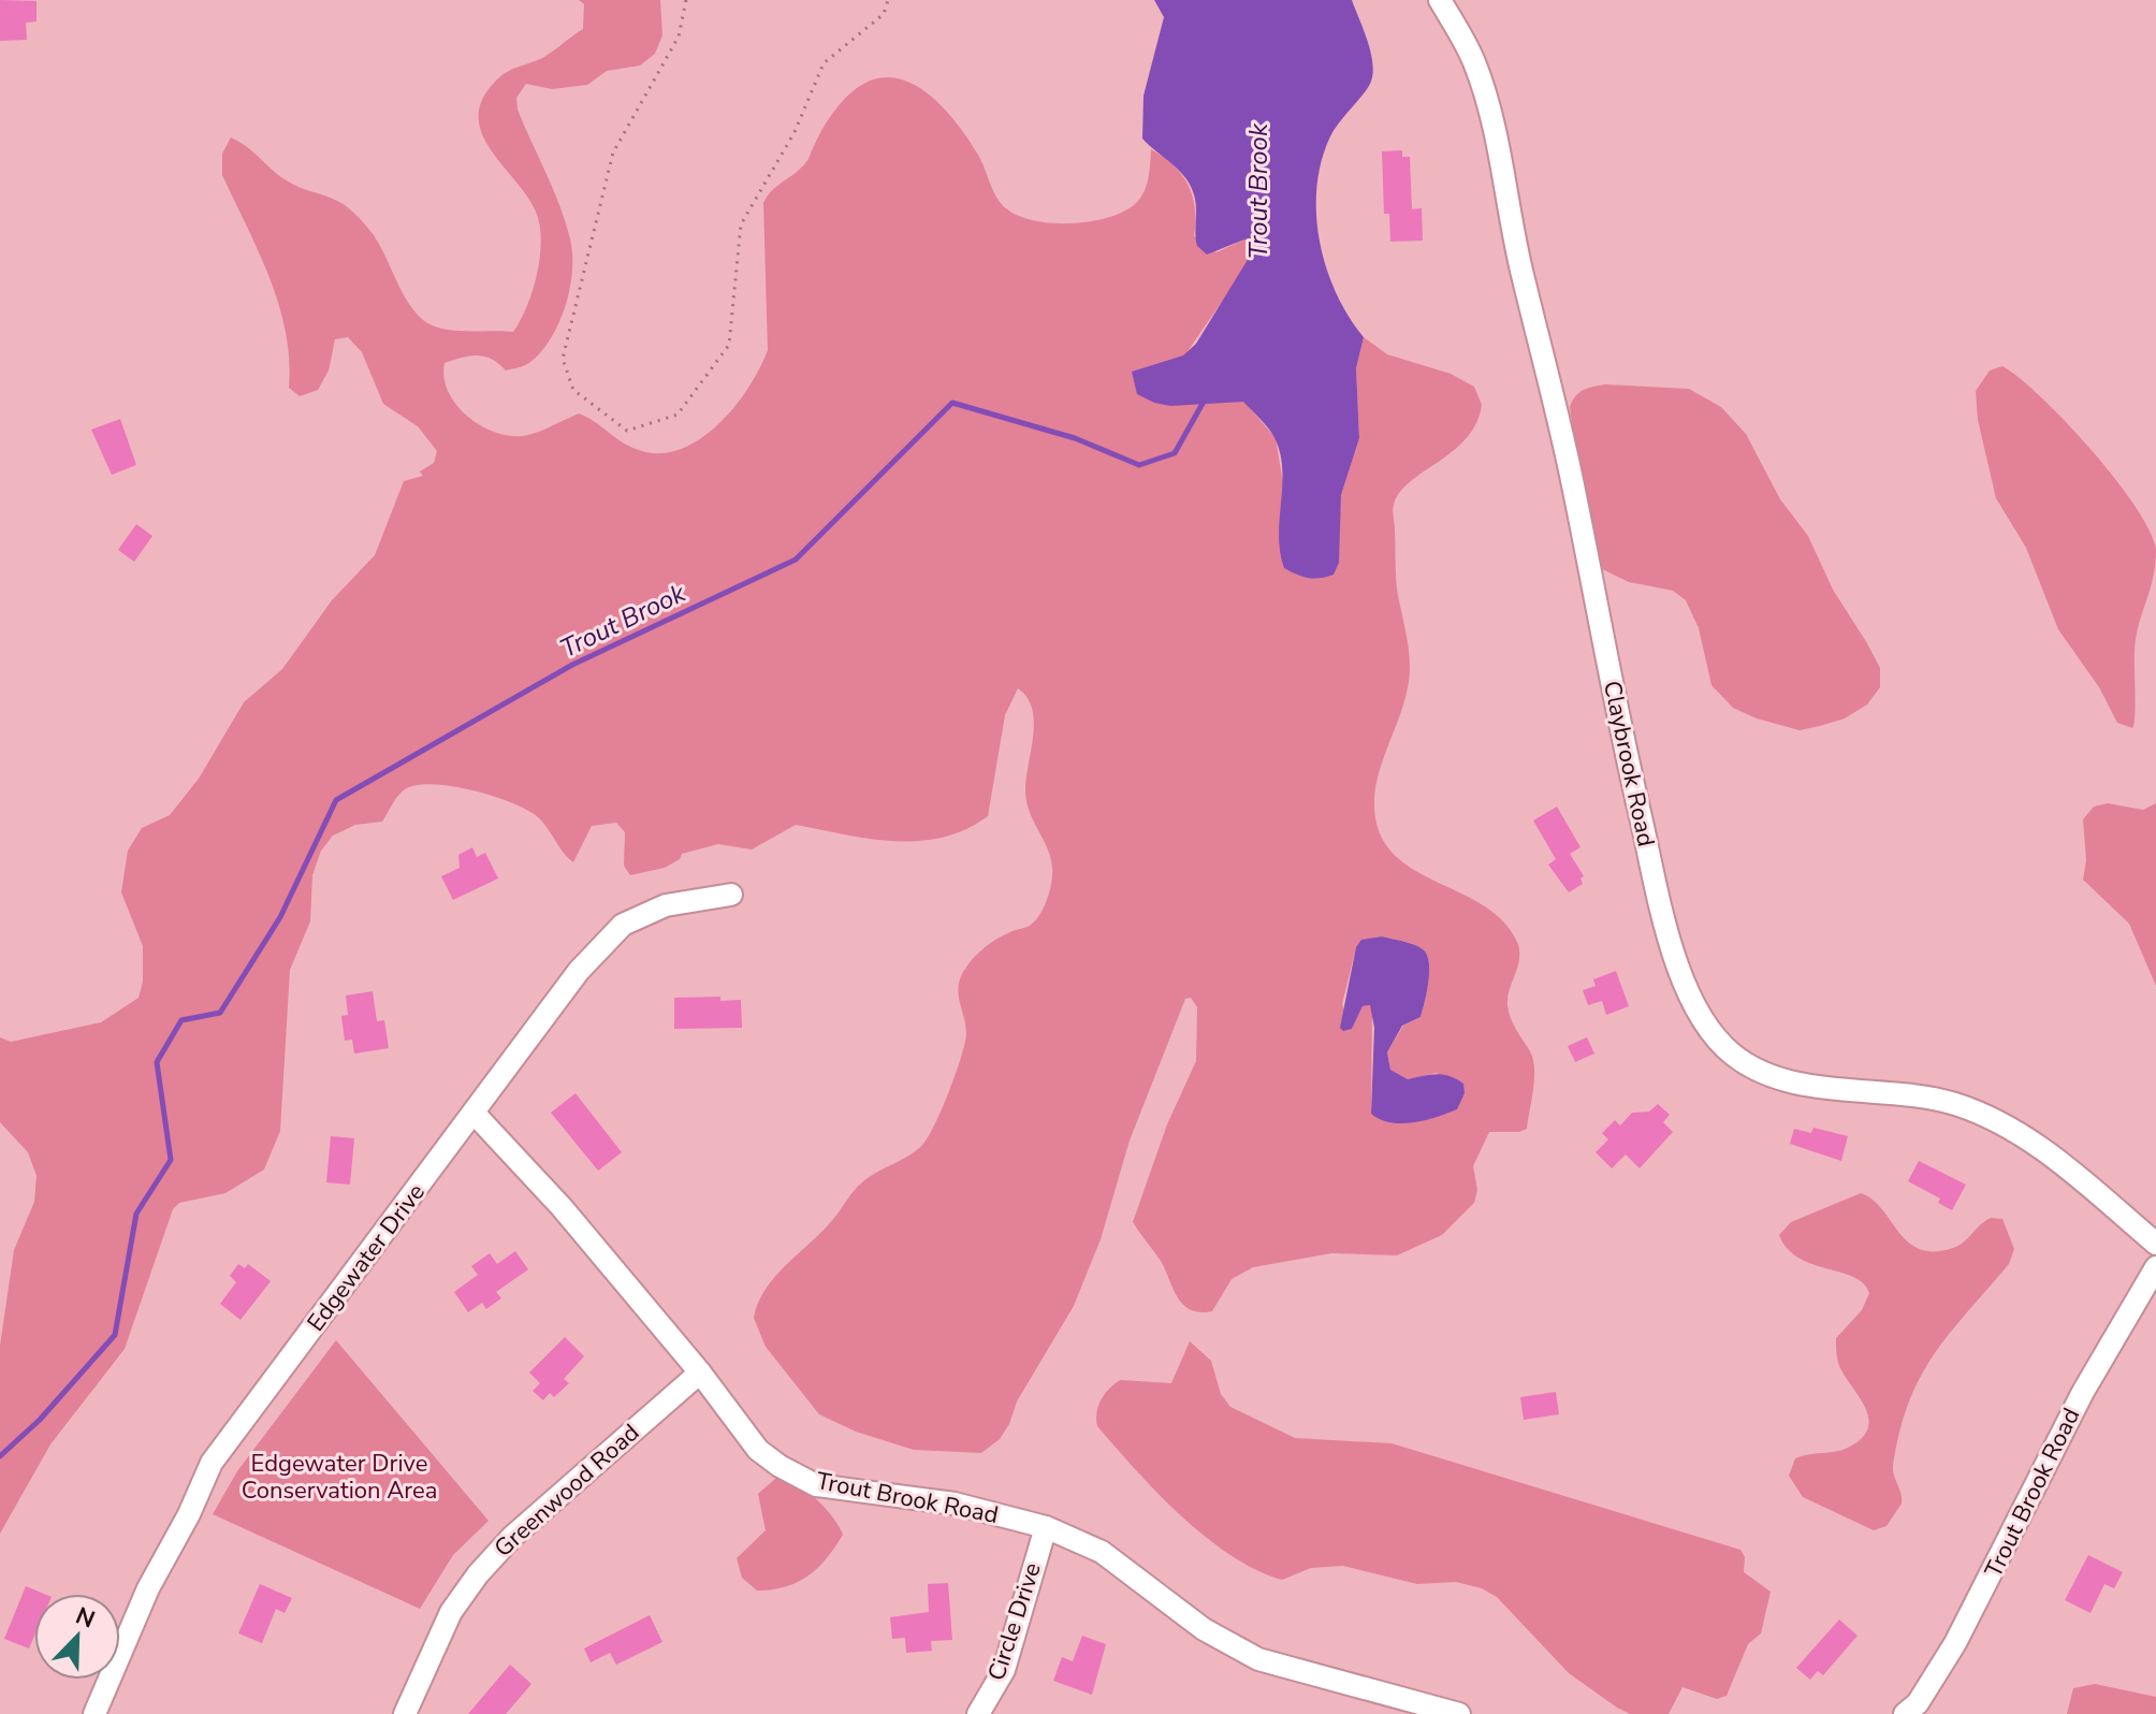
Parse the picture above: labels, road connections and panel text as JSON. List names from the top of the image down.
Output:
{
  "streets": {
    "street": [
      "Claybrook Road",
      "Edgewater Drive",
      "Greenwood Road",
      "Trout Brook Road",
      "Circle Drive"
    ]
  },
  "crossings": [
    ["Edgewater Drive", "Trout Brook Road"],
    ["Greenwood Road", "Trout Brook Road"],
    ["Trout Brook Road", "Circle Drive"]
  ],
  "water": ["Trout Brook"],
  "parks": ["Edgewater Drive Conservation Area"],
  "north": "top right"
}
